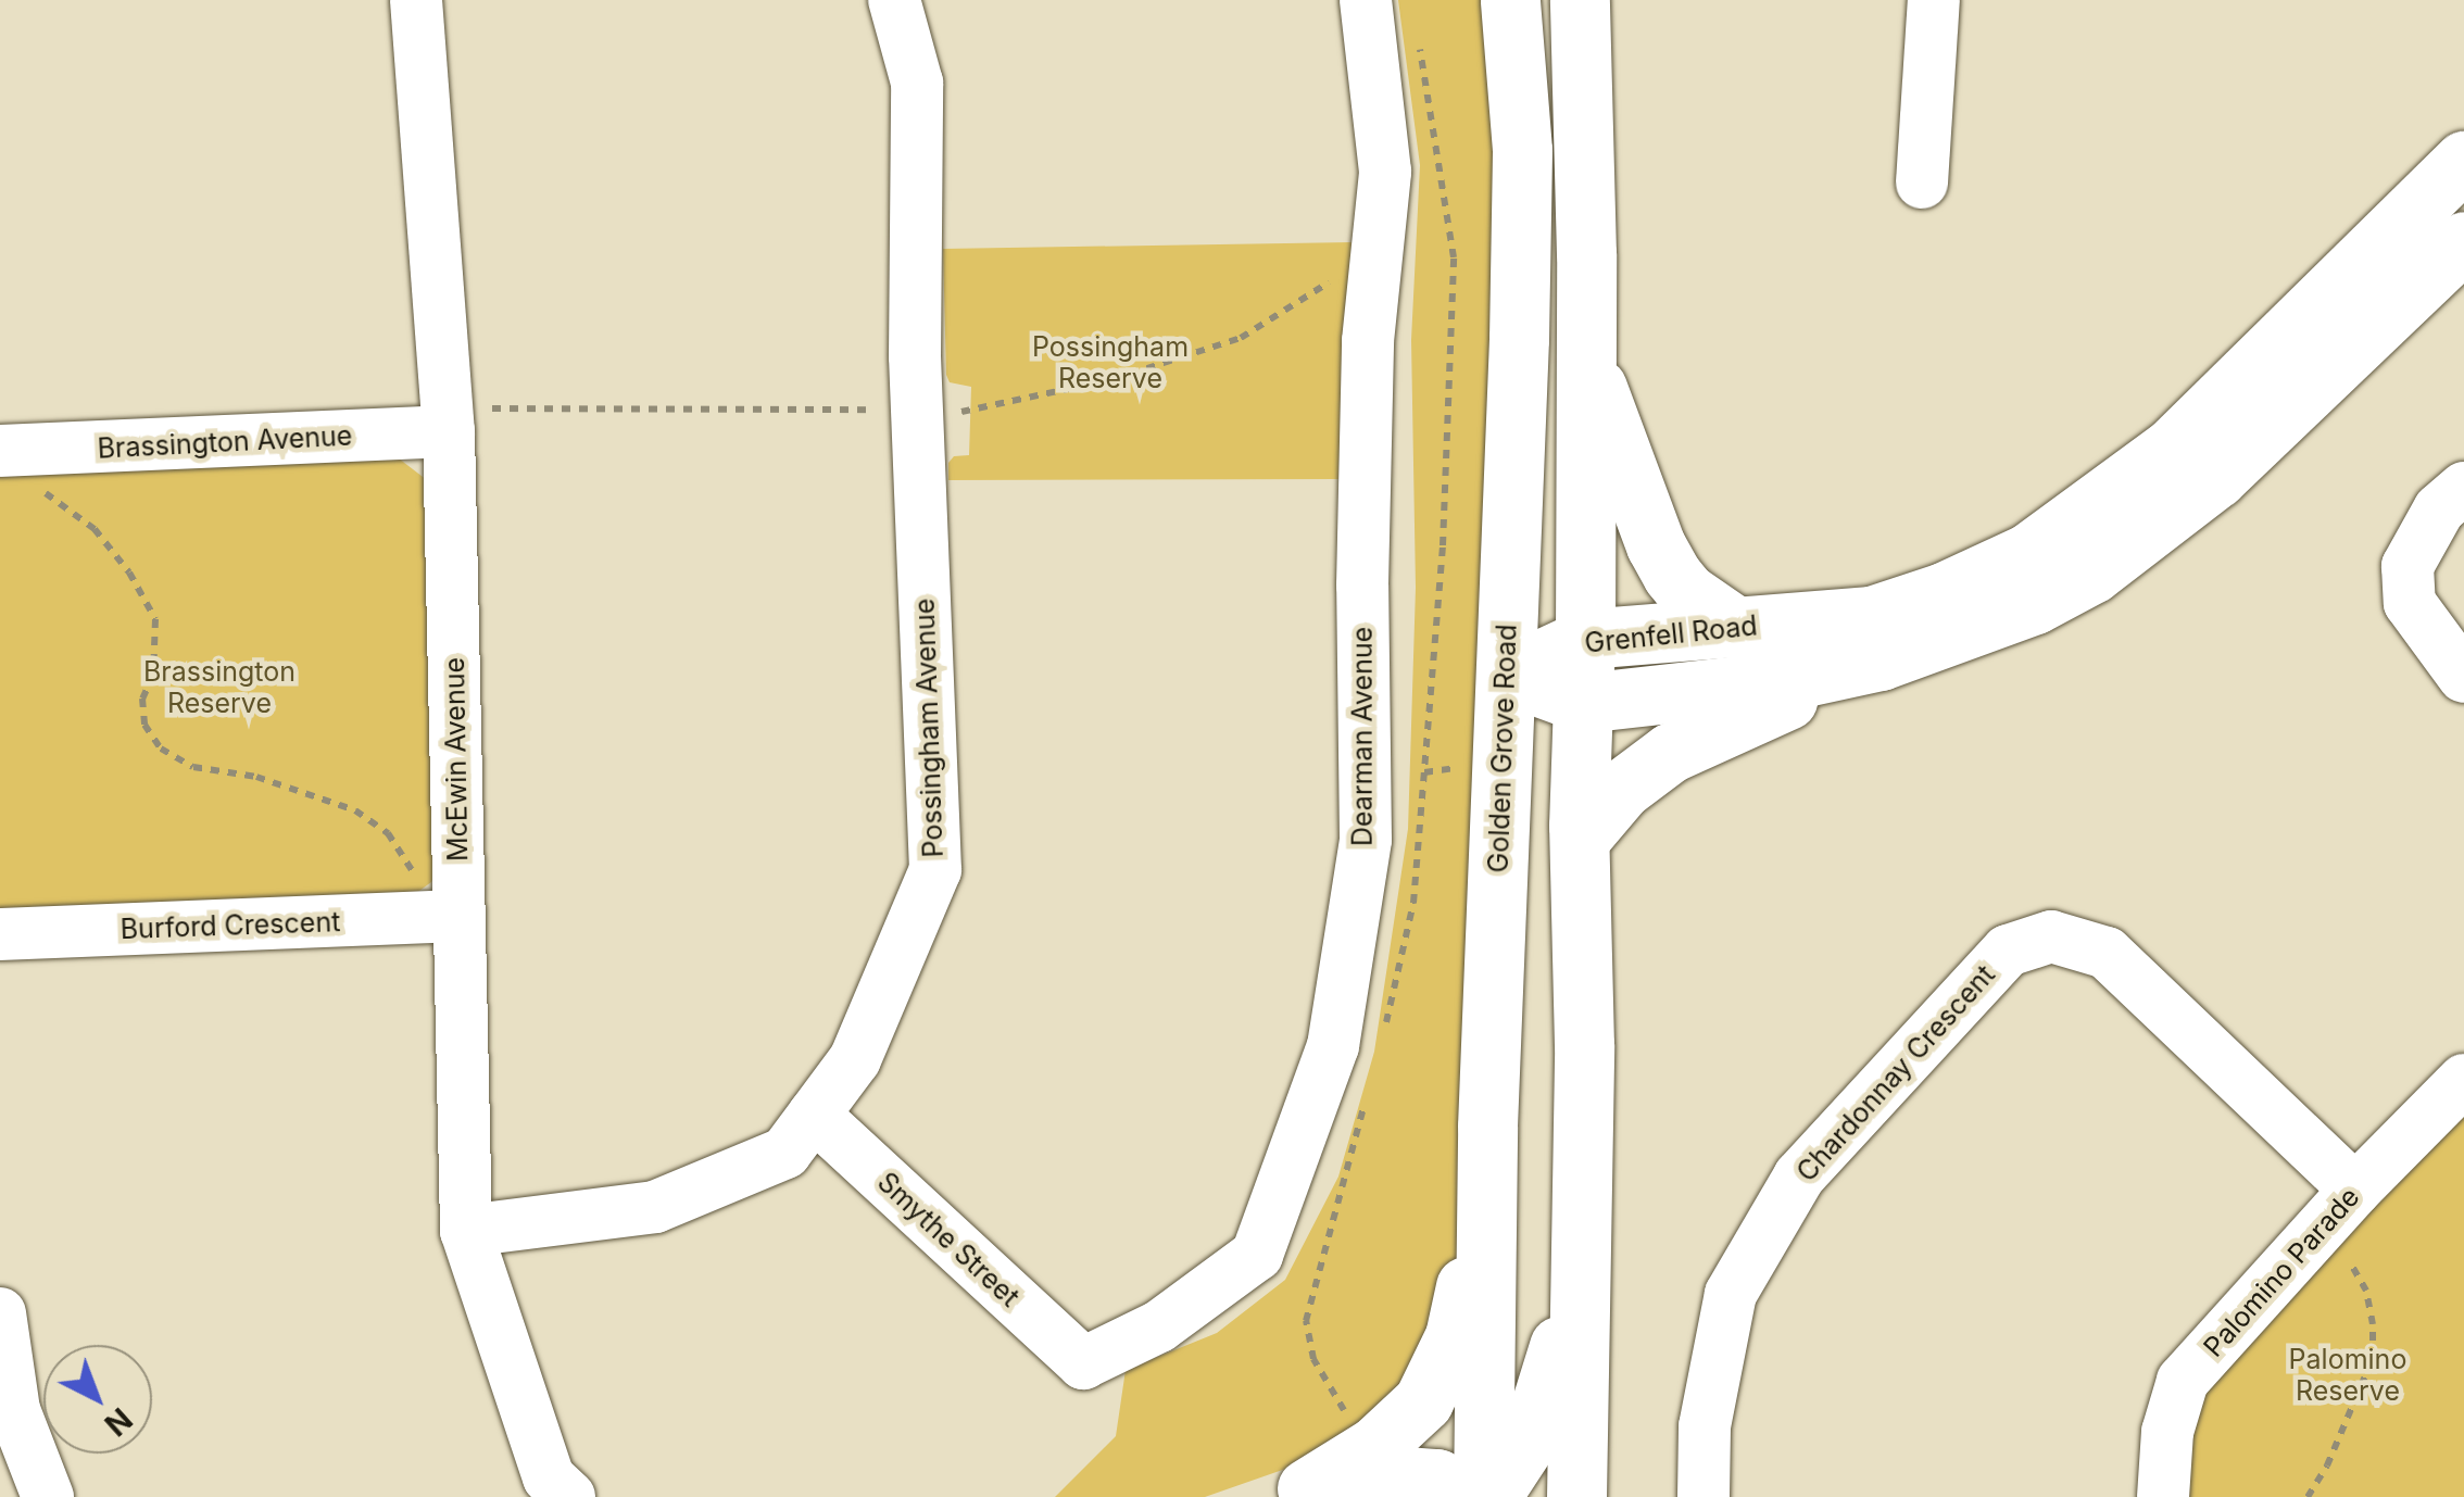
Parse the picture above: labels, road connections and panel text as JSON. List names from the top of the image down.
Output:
{
  "streets": {
    "main road": ["Grenfell Road", "Golden Grove Road"],
    "street": [
      "Brassington Avenue",
      "Possingham Avenue",
      "Dearman Avenue",
      "McEwin Avenue",
      "Burford Crescent",
      "Chardonnay Crescent",
      "Smythe Street",
      "Palomino Parade"
    ]
  },
  "crossings": [
    ["Brassington Avenue", "McEwin Avenue"],
    ["Grenfell Road", "Golden Grove Road"],
    ["Possingham Avenue", "McEwin Avenue"],
    ["Possingham Avenue", "Smythe Street"],
    ["Dearman Avenue", "Smythe Street"],
    ["McEwin Avenue", "Burford Crescent"],
    ["Chardonnay Crescent", "Palomino Parade"]
  ],
  "parks": ["Possingham Reserve", "Brassington Reserve", "Palomino Reserve"],
  "north": "bottom right"
}
